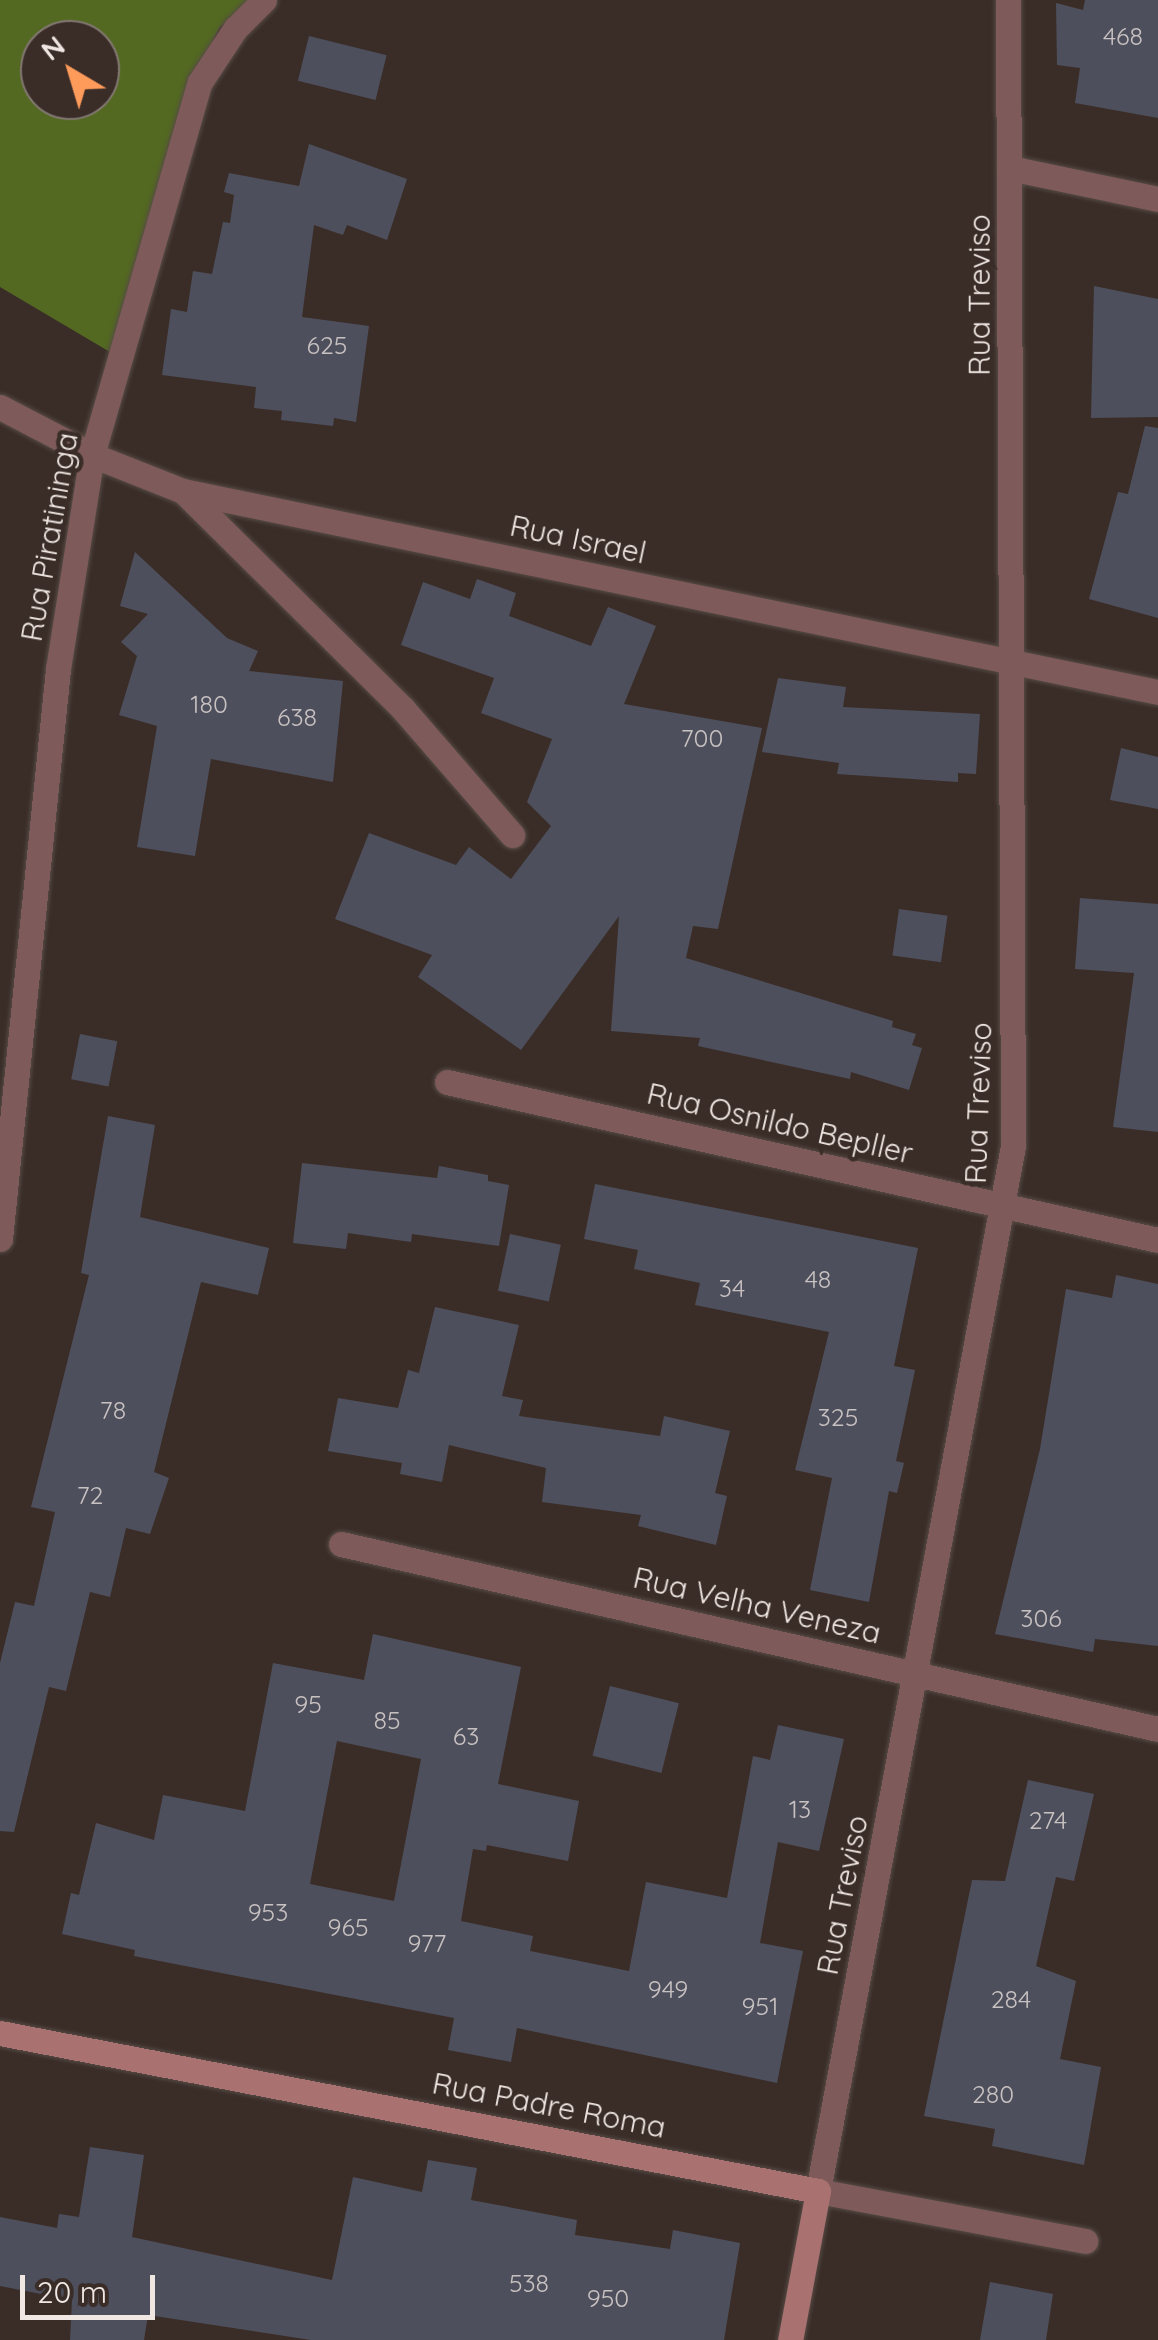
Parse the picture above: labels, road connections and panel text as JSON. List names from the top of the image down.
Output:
{
  "streets": {
    "street": [
      "Rua Treviso",
      "Rua Piratininga",
      "Rua Israel",
      "Rua Osnildo Bepller",
      "Rua Velha Veneza",
      "Rua Padre Roma"
    ]
  },
  "crossings": [
    ["Rua Treviso", "Rua Israel"],
    ["Rua Treviso", "Rua Osnildo Bepller"],
    ["Rua Treviso", "Rua Velha Veneza"],
    ["Rua Treviso", "Rua Padre Roma"],
    ["Rua Piratininga", "Rua Israel"]
  ],
  "house_numbers": [
    "468",
    "625",
    "180",
    "638",
    "700",
    "48",
    "34",
    "78",
    "325",
    "72",
    "306",
    "95",
    "85",
    "63",
    "13",
    "274",
    "953",
    "965",
    "977",
    "949",
    "284",
    "951",
    "280",
    "538",
    "950"
  ],
  "scale_bar": "20 m",
  "north": "top left"
}
